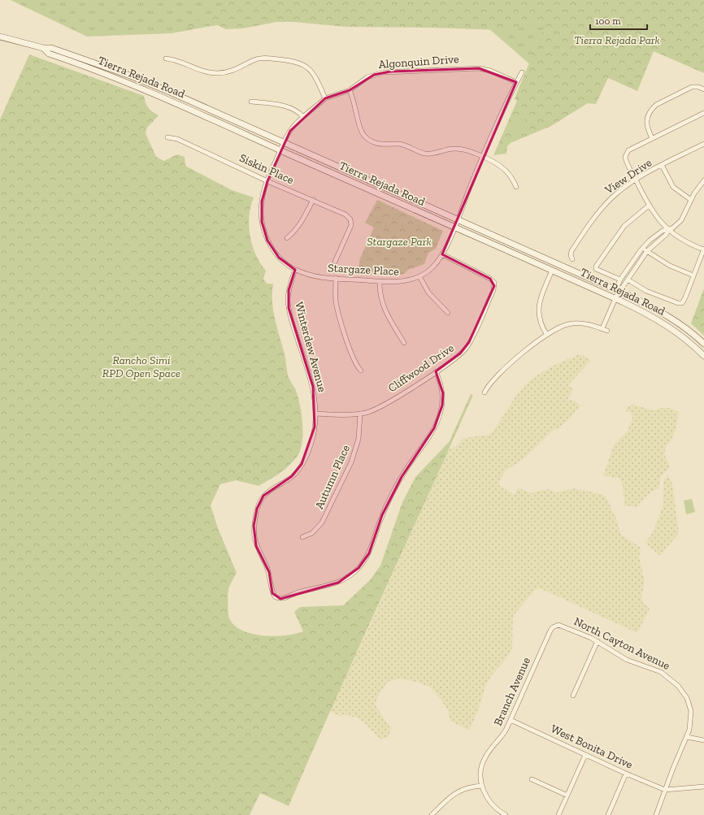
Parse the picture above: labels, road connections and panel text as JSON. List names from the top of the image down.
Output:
{
  "streets": {
    "main road": ["Tierra Rejada Road"],
    "street": [
      "Algonquin Drive",
      "Siskin Place",
      "View Drive",
      "Stargaze Place",
      "Winterdew Avenue",
      "Cliffwood Drive",
      "Autumn Place",
      "North Cayton Avenue",
      "Branch Avenue",
      "West Bonita Drive"
    ]
  },
  "crossings": [
    ["Algonquin Drive", "Stargaze Place"],
    ["Tierra Rejada Road", "Stargaze Place"],
    ["Siskin Place", "Stargaze Place"],
    ["Stargaze Place", "Winterdew Avenue"],
    ["Stargaze Place", "Cliffwood Drive"],
    ["Winterdew Avenue", "Cliffwood Drive"],
    ["Cliffwood Drive", "Autumn Place"],
    ["North Cayton Avenue", "Branch Avenue"],
    ["North Cayton Avenue", "West Bonita Drive"],
    ["Branch Avenue", "West Bonita Drive"]
  ],
  "parks": ["Tierra Rejada Park", "Stargaze Park", "Rancho Simi RPD Open Space"],
  "scale_bar": "100 m"
}
